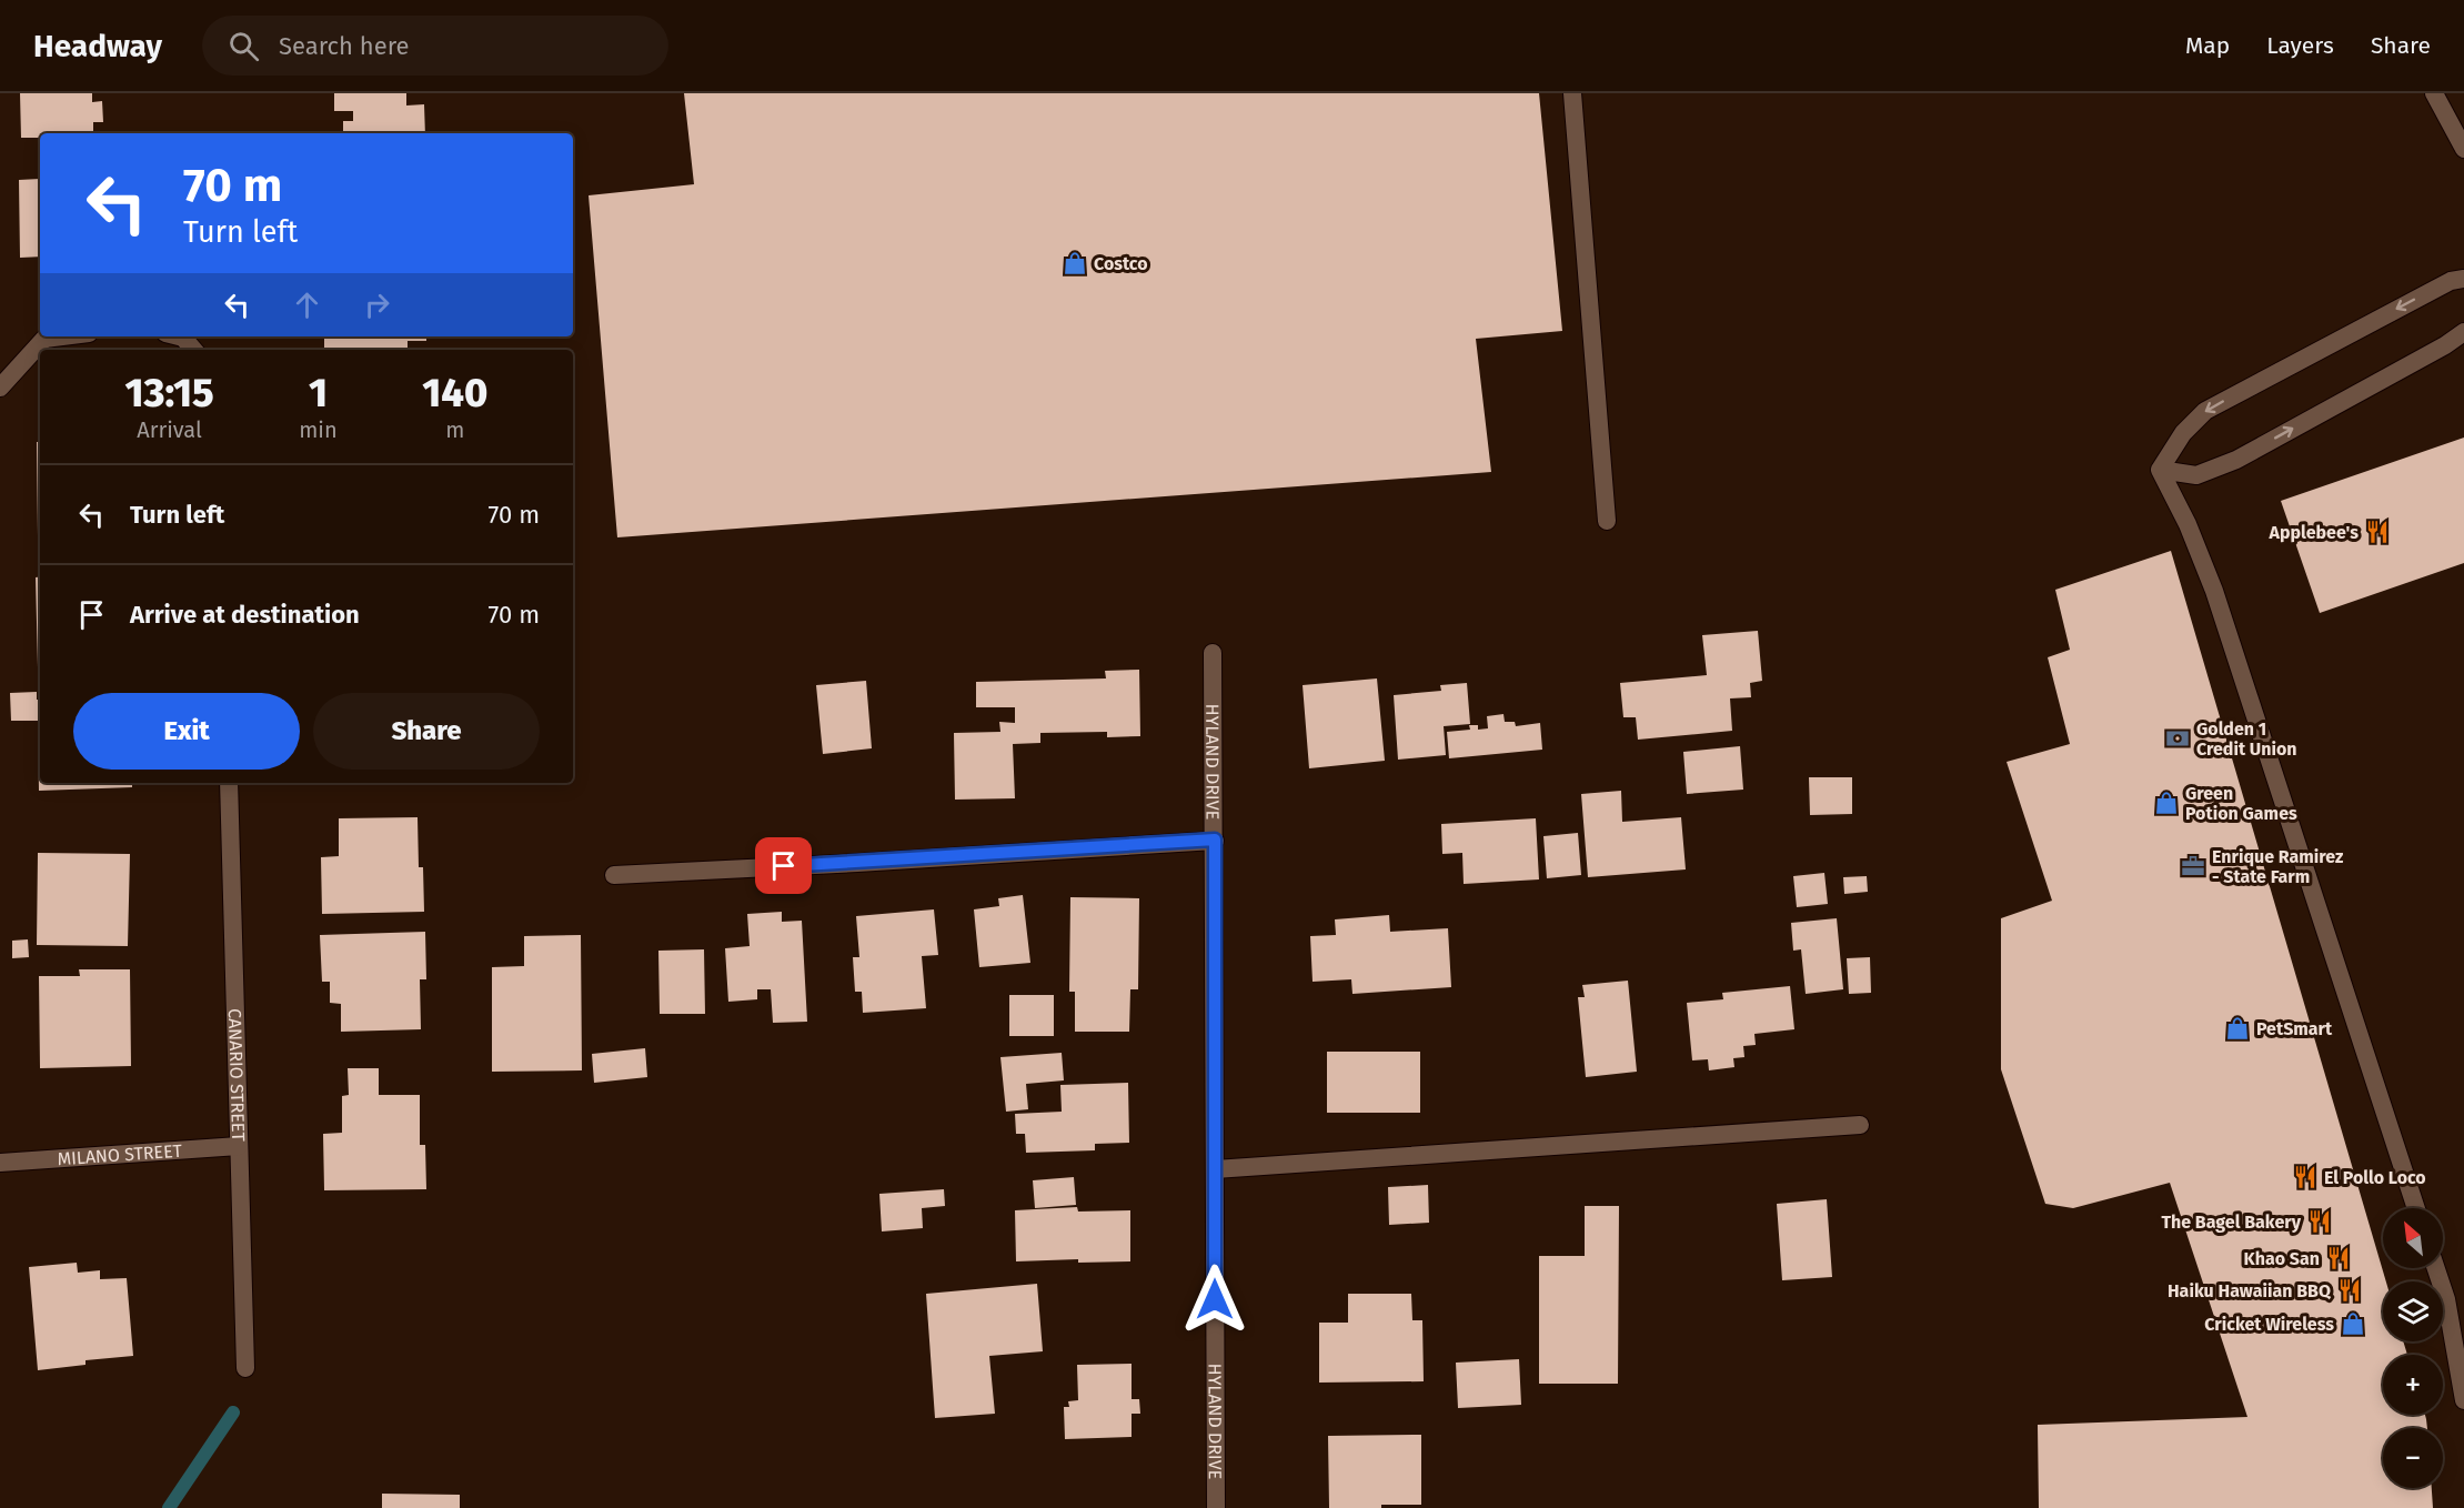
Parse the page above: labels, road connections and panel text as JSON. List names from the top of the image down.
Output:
{
  "streets": {
    "street": ["HYLAND DRIVE", "CANARIO STREET", "MILANO STREET"]
  },
  "crossings": [
    ["CANARIO STREET", "MILANO STREET"]
  ],
  "places": {
    "shop": [
      "Costco",
      "Green Potion Games",
      "PetSmart",
      "Cricket Wireless"
    ],
    "restaurant": [
      "Applebee's",
      "El Pollo Loco",
      "The Bagel Bakery",
      "Khao San",
      "Haiku Hawaiian BBQ"
    ],
    "bank": ["Golden 1 Credit Union"],
    "office": ["Enrique Ramirez - State Farm"]
  },
  "north": "top left",
  "page": {
    "header": "Headway",
    "search": "Search here",
    "nav": ["Map", "Layers", "Share"],
    "turn": ["70 m", "Turn left"],
    "eta": [
      "13:15",
      "Arrival",
      "1",
      "min",
      "140",
      "m"
    ],
    "list": [
      {
        "name": "Turn left",
        "value": "70 m"
      },
      {
        "name": "Arrive at destination",
        "value": "70 m"
      }
    ],
    "buttons": ["Exit", "Share"],
    "map_buttons": ["+", "−"]
  }
}
